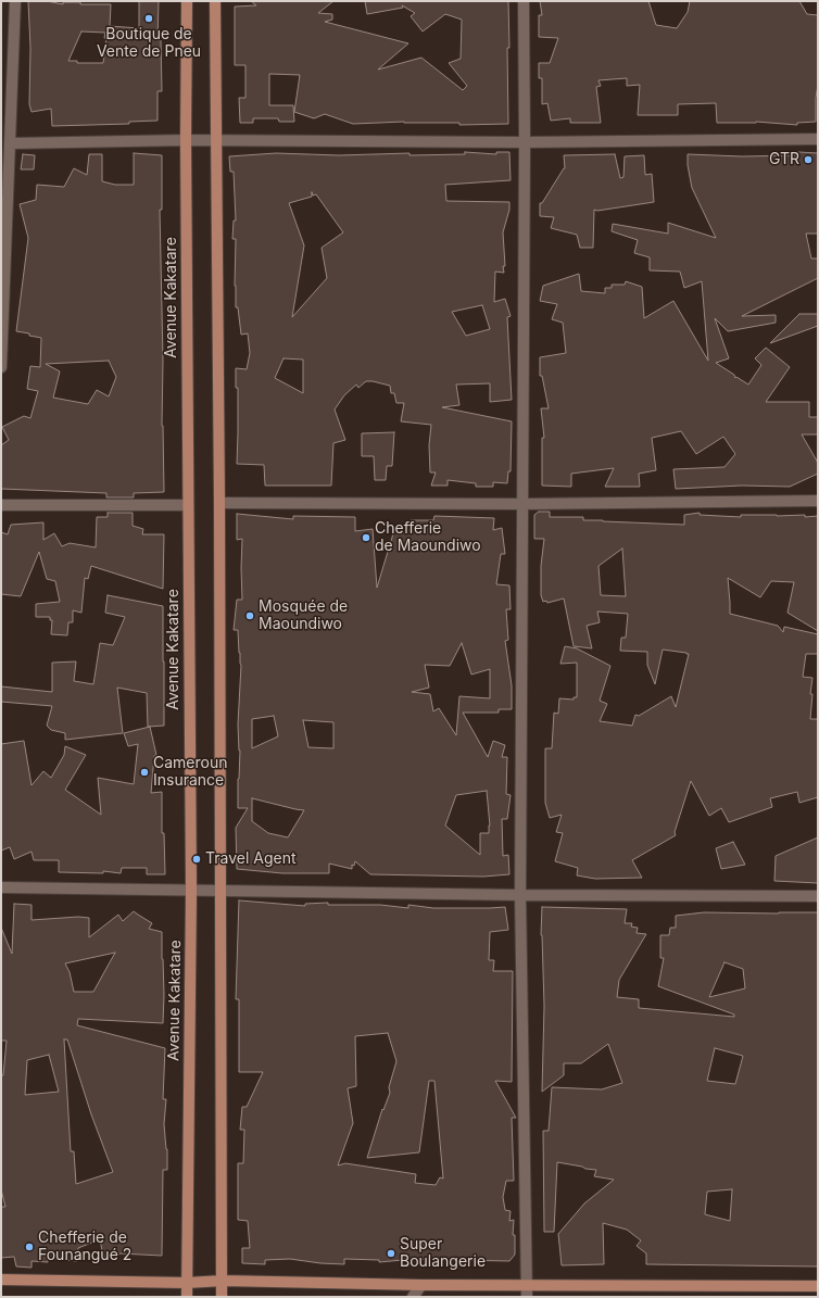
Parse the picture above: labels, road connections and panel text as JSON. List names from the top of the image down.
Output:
{
  "streets": {
    "main road": ["Avenue Kakatare"]
  },
  "places": [
    "Boutique de Vente de Pneu",
    "GTR",
    "Chefferie de Maoundiwo",
    "Mosquée de Maoundiwo",
    "Cameroun Insurance",
    "Travel Agent",
    "Chefferie de Founangué 2",
    "Super Boulangerie"
  ]
}
